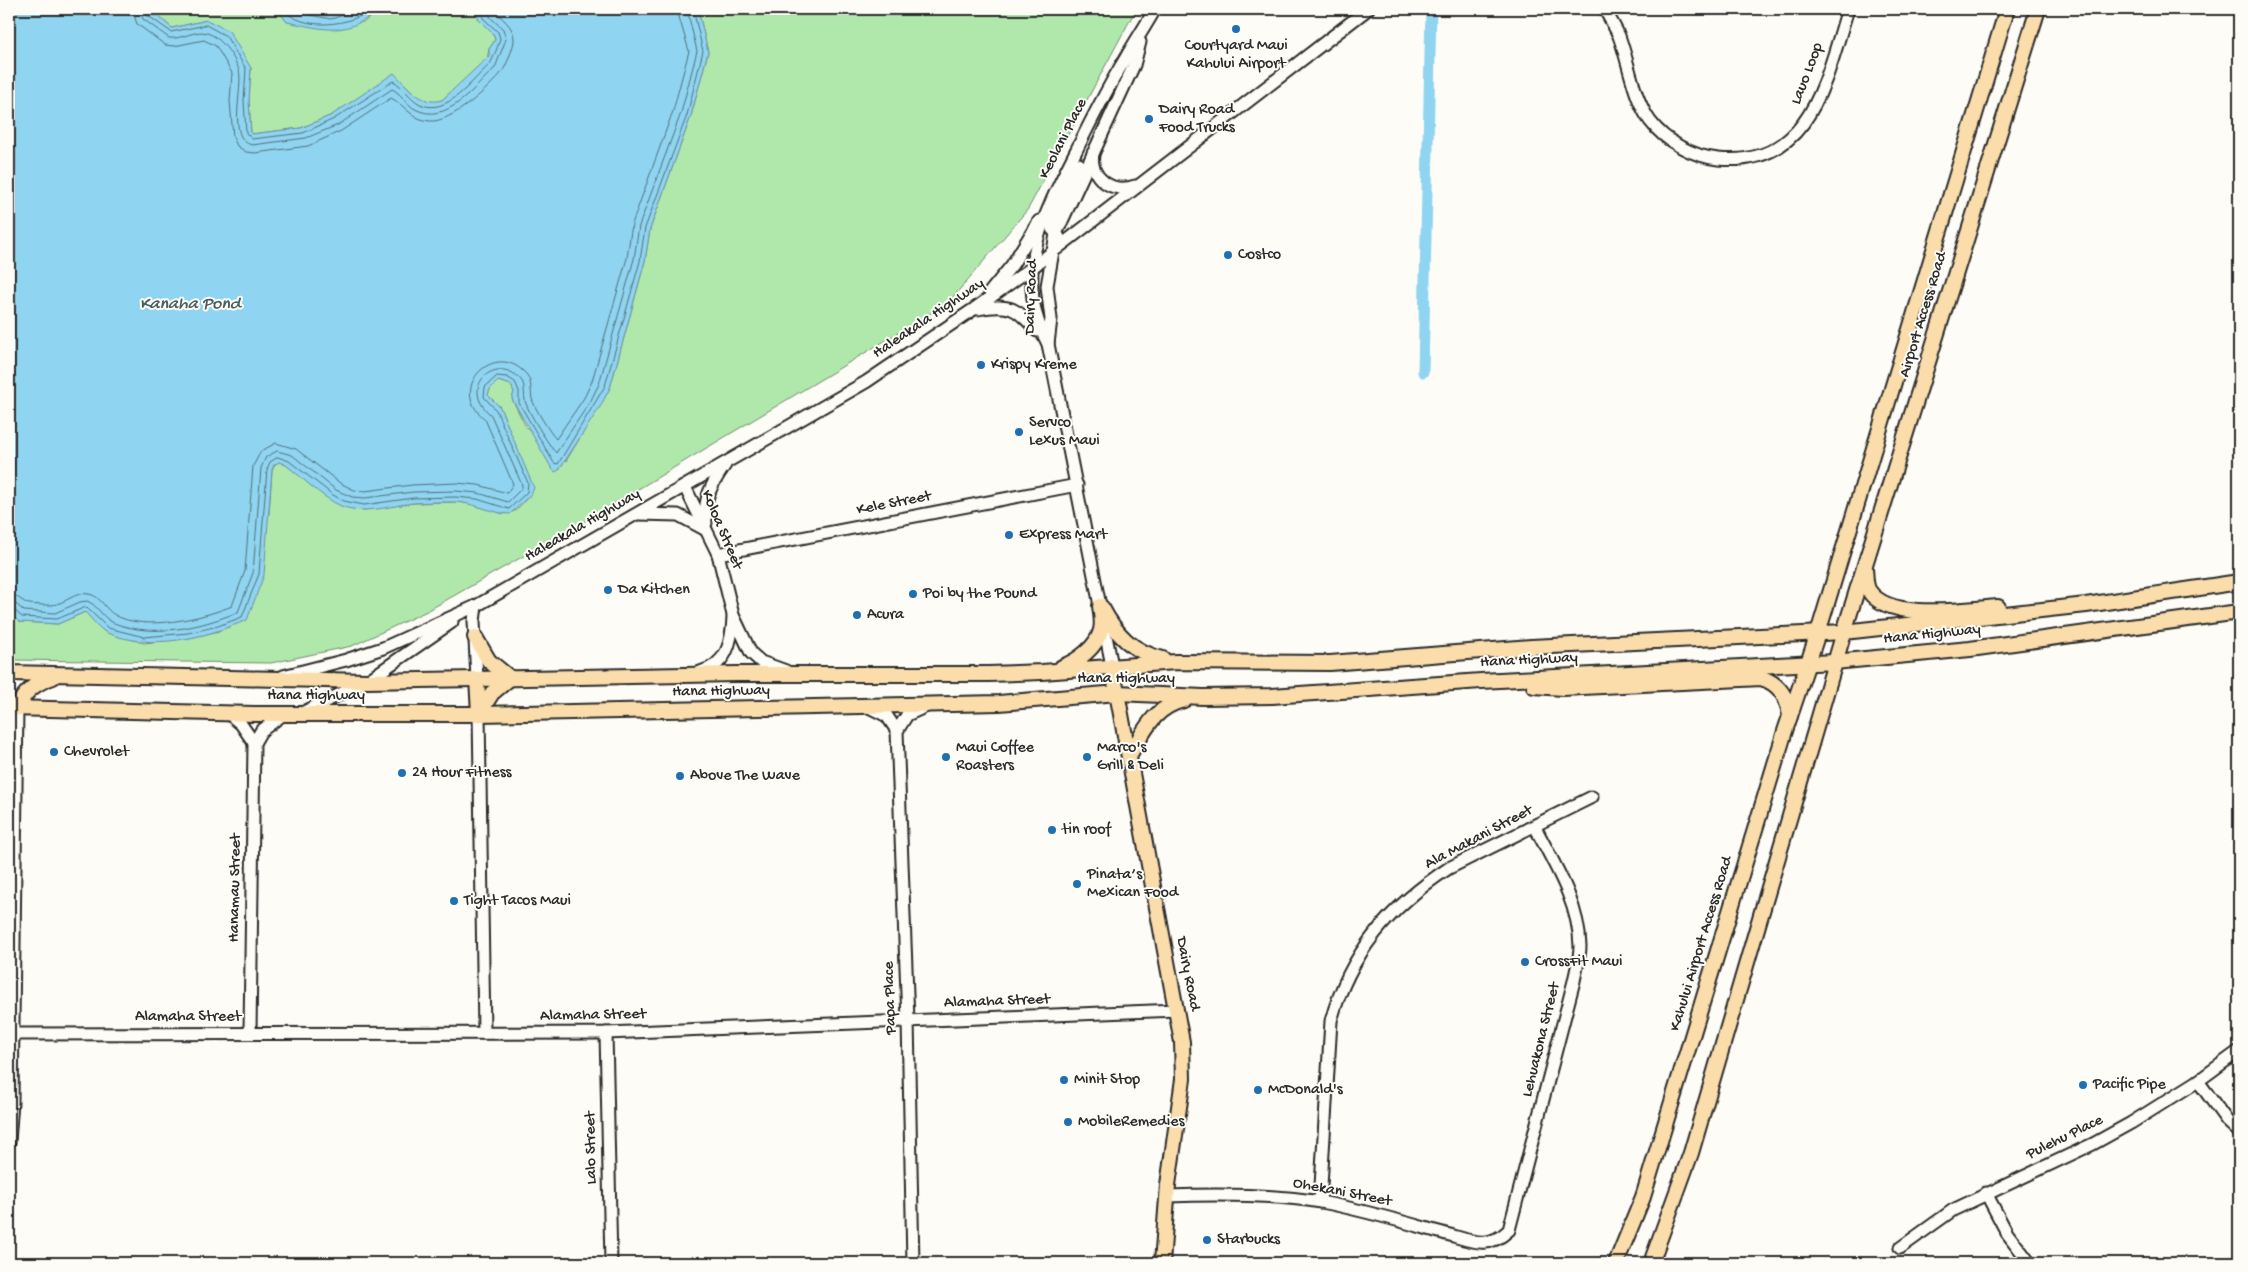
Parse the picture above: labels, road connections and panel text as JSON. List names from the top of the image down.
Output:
{
  "streets": {
    "main road": [
      "Dairy Road",
      "Airport Access Road",
      "Hana Highway",
      "Kahului Airport Access Road"
    ],
    "street": [
      "Lauo Loop",
      "Keolani Place",
      "Haleakala Highway",
      "Kele Street",
      "Koloa Street",
      "Ala Makani Street",
      "Hanamau Street",
      "Papa Place",
      "Alamaha Street",
      "Lehuakona Street",
      "Pulehu Place",
      "Lalo Street",
      "Ohekani Street"
    ]
  },
  "crossings": [
    ["Keolani Place", "Dairy Road"],
    ["Keolani Place", "Haleakala Highway"],
    ["Dairy Road", "Haleakala Highway"],
    ["Dairy Road", "Kele Street"],
    ["Dairy Road", "Hana Highway"],
    ["Dairy Road", "Alamaha Street"],
    ["Dairy Road", "Ohekani Street"],
    ["Airport Access Road", "Hana Highway"],
    ["Airport Access Road", "Kahului Airport Access Road"],
    ["Haleakala Highway", "Koloa Street"],
    ["Haleakala Highway", "Hana Highway"],
    ["Kele Street", "Koloa Street"],
    ["Koloa Street", "Hana Highway"],
    ["Hana Highway", "Kahului Airport Access Road"],
    ["Ala Makani Street", "Lehuakona Street"],
    ["Ala Makani Street", "Ohekani Street"],
    ["Hanamau Street", "Alamaha Street"],
    ["Papa Place", "Alamaha Street"],
    ["Alamaha Street", "Lalo Street"],
    ["Lehuakona Street", "Ohekani Street"]
  ],
  "water": ["Kanaha Pond"],
  "places": [
    "Courtyard Maui Kahului Airport",
    "Dairy Road Food Trucks",
    "Costco",
    "Krispy Kreme",
    "Servco Lexus Maui",
    "Express Mart",
    "Da Kitchen",
    "Poi by the Pound",
    "Acura",
    "Chevrolet",
    "Maui Coffee Roasters",
    "Marco's Grill & Deli",
    "24 Hour Fitness",
    "Above The Wave",
    "tin roof",
    "Pinata’s Mexican Food",
    "Tight Tacos Maui",
    "CrossFit Maui",
    "Minit Stop",
    "Pacific Pipe",
    "McDonald's",
    "MobileRemedies",
    "Starbucks"
  ]
}
